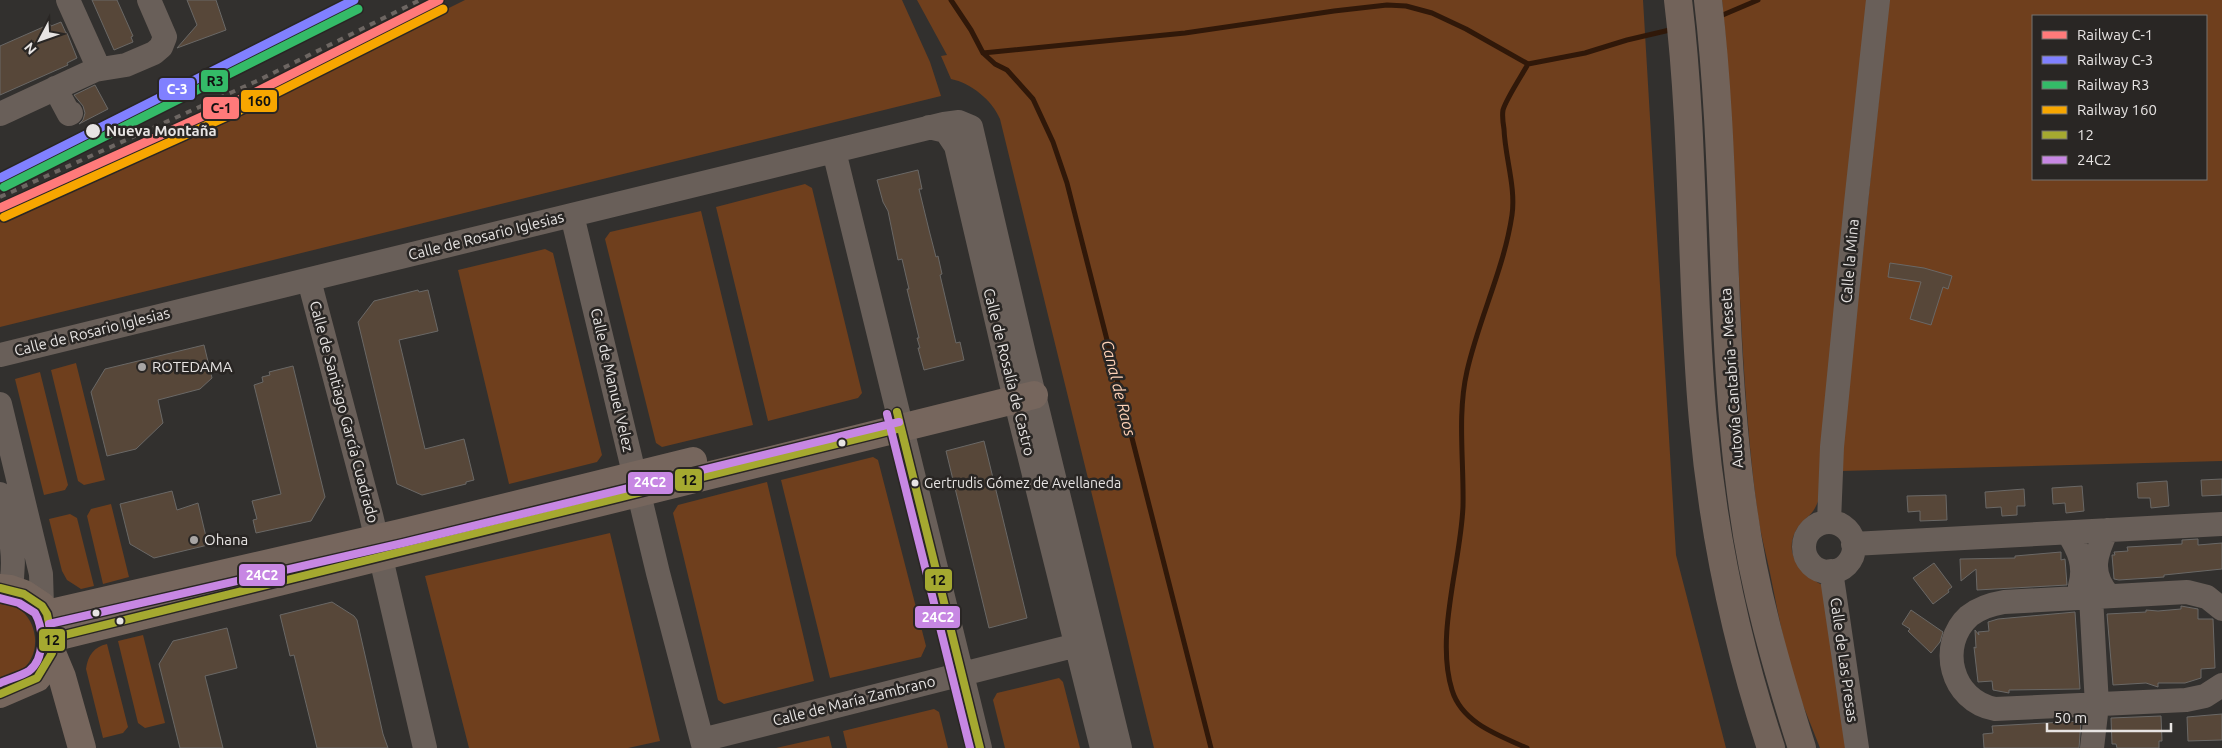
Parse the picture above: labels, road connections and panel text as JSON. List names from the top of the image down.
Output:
{
  "streets": {
    "highway": ["Autovía Cantabria - Meseta"],
    "street": [
      "Calle de Rosario Iglesias",
      "Calle la Mina",
      "Calle de Rosalía de Castro",
      "Calle de Manuel Velez",
      "Calle de Santiago García Cuadrado",
      "Calle de Las Presas",
      "Calle de María Zambrano"
    ]
  },
  "crossings": [
    ["Calle de Rosario Iglesias", "Calle de Rosalía de Castro"],
    ["Calle de Rosario Iglesias", "Calle de Manuel Velez"],
    ["Calle de Rosario Iglesias", "Calle de Santiago García Cuadrado"],
    ["Calle la Mina", "Calle de Las Presas"],
    ["Calle de Rosalía de Castro", "Calle de María Zambrano"],
    ["Calle de Manuel Velez", "Calle de María Zambrano"]
  ],
  "water": ["Canal de Raos"],
  "places": [
    "Nueva Montaña",
    "ROTEDAMA",
    "Gertrudis Gómez de Avellaneda",
    "Ohana"
  ],
  "lines": [
    "rail line C-1",
    "rail line C-3",
    "rail line R3",
    "rail line 160",
    "transit line 12",
    "transit line 24C2"
  ],
  "legend": [
    "Railway C-1",
    "Railway C-3",
    "Railway R3",
    "Railway 160",
    "12",
    "24C2"
  ],
  "scale_bar": "50 m",
  "north": "bottom left"
}
